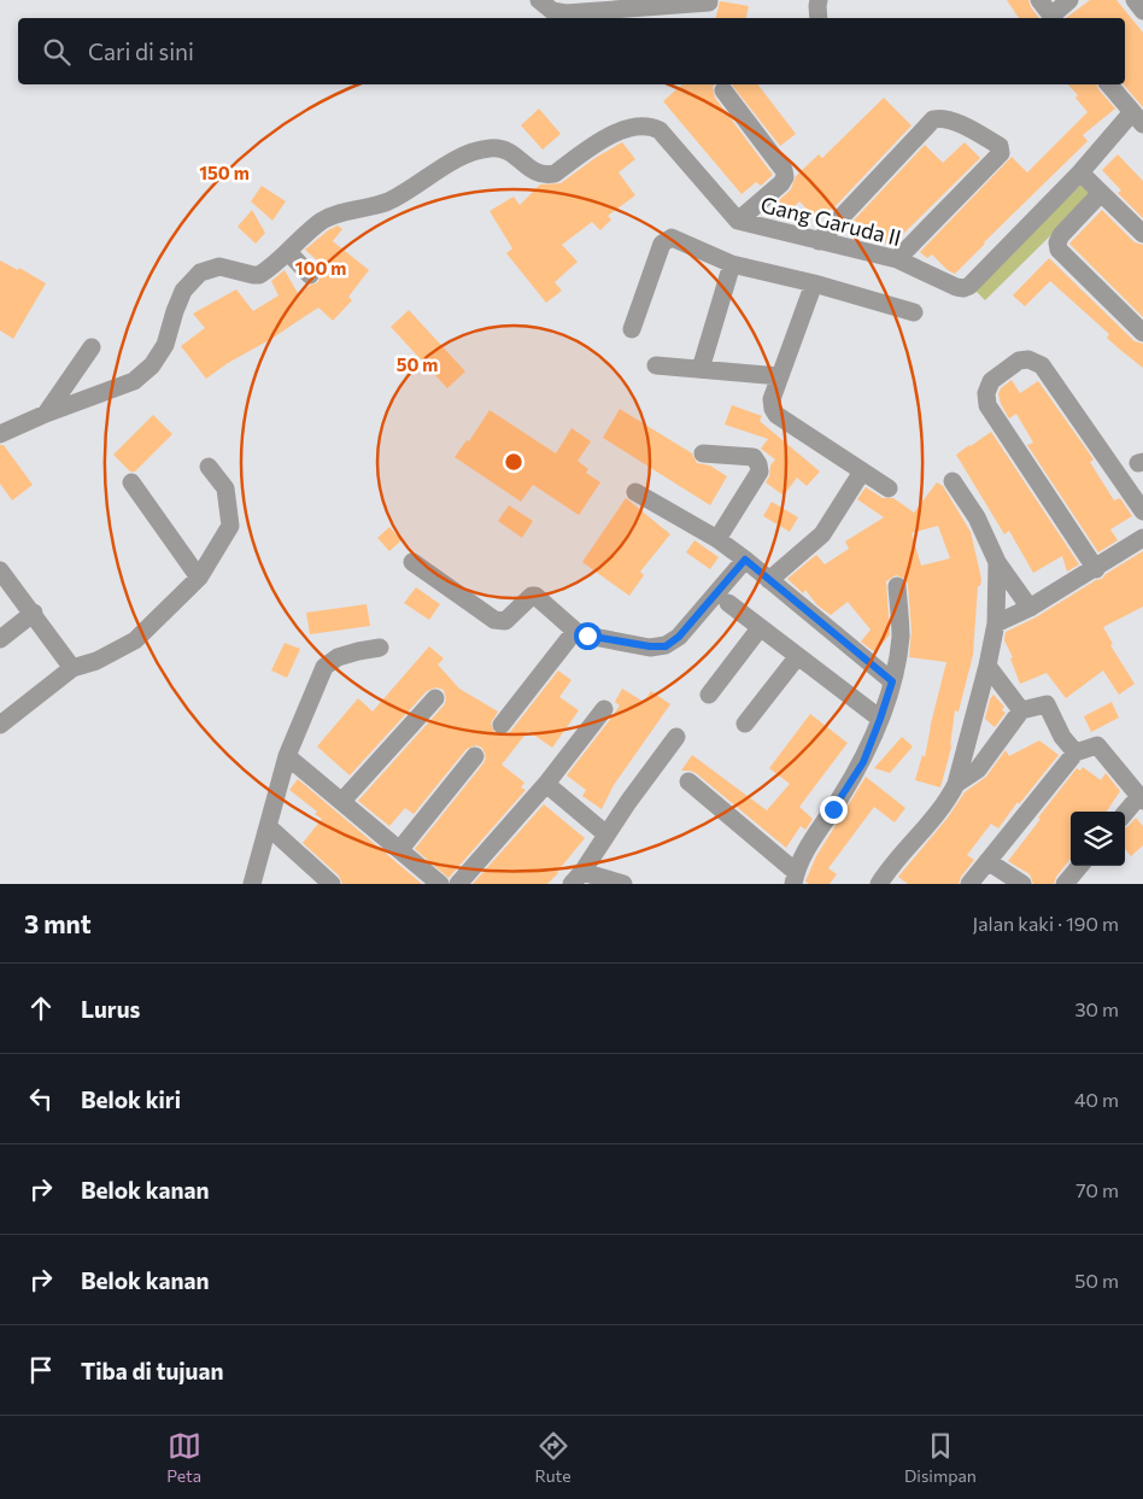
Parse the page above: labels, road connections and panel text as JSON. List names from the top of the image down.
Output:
{
  "streets": {
    "street": ["Gang Garuda II"]
  },
  "page": {
    "search": "Cari di sini",
    "heading": ["3 mnt", "Jalan kaki · 190 m"],
    "list": [
      ["Lurus", "30 m"],
      ["Belok kiri", "40 m"],
      ["Belok kanan", "70 m"],
      ["Belok kanan", "50 m"],
      "Tiba di tujuan"
    ],
    "nav": ["Peta", "Rute", "Disimpan"]
  },
  "rings": ["150 m", "100 m", "50 m"]
}
